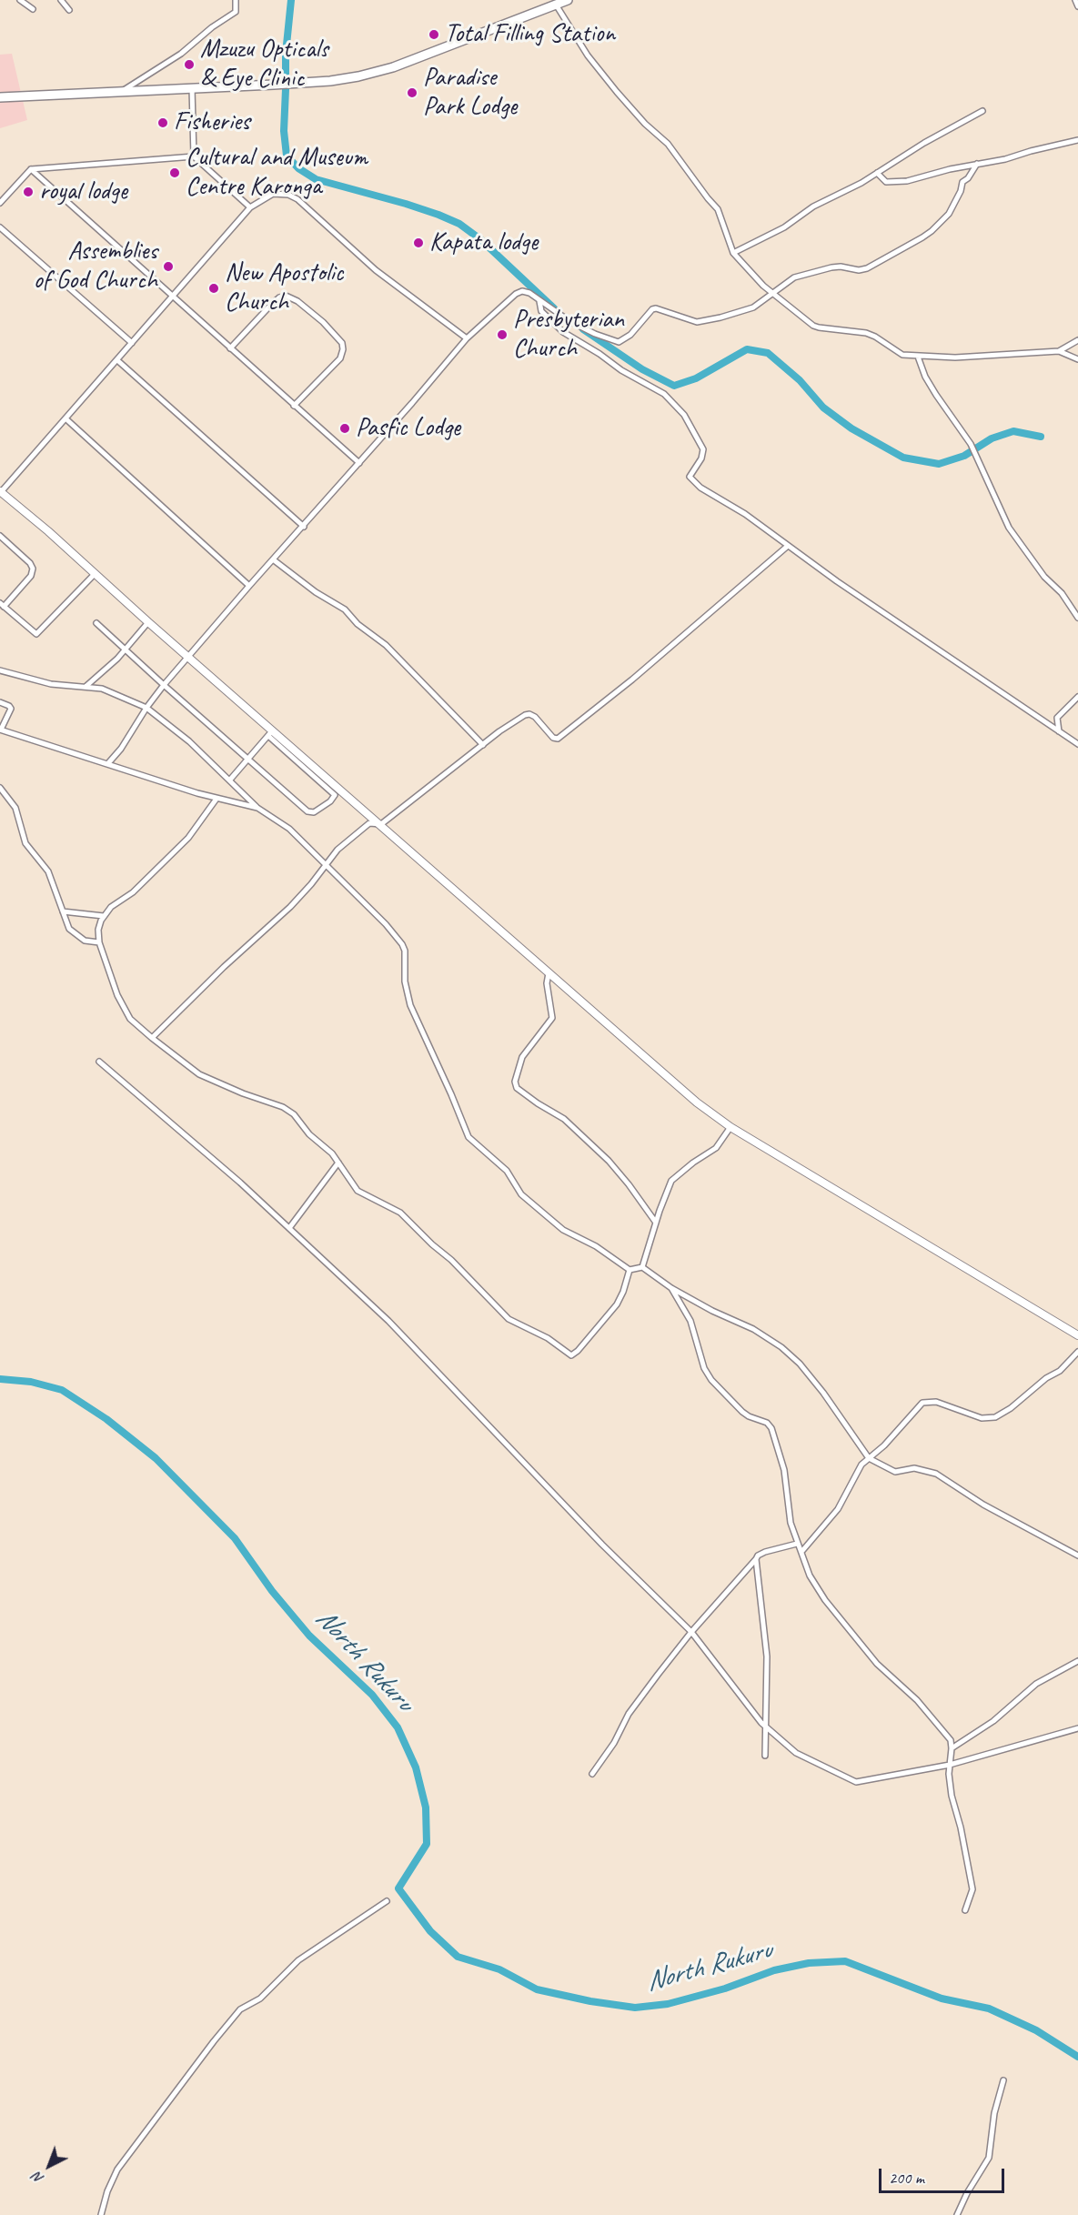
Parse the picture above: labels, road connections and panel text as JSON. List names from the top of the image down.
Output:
{
  "water": ["North Rukuru"],
  "places": [
    "Total Filling Station",
    "Mzuzu Opticals & Eye Clinic",
    "Paradise Park Lodge",
    "Fisheries",
    "Cultural and Museum Centre Karonga",
    "royal lodge",
    "Kapata lodge",
    "Assemblies of God Church",
    "New Apostolic Church",
    "Presbyterian Church",
    "Pasfic Lodge"
  ],
  "scale_bar": "200 m",
  "north": "bottom left"
}
